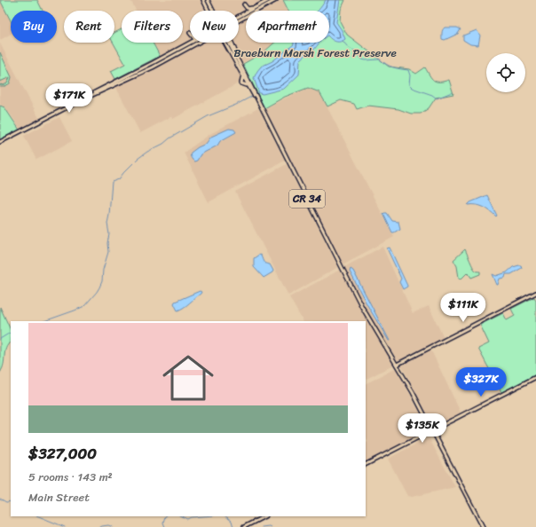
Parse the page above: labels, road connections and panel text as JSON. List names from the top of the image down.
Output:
{
  "streets": {
    "main road": ["CR 34"]
  },
  "parks": ["Braeburn Marsh Forest Preserve"],
  "page": {
    "chip": [
      "Buy",
      "Rent",
      "Filters",
      "New",
      "Apartment"
    ],
    "price": [
      "$171K",
      "$111K",
      "$327K",
      "$135K"
    ],
    "list": [
      {
        "name": "$327,000",
        "note": "5 rooms · 143 m² · Main Street"
      }
    ]
  }
}
